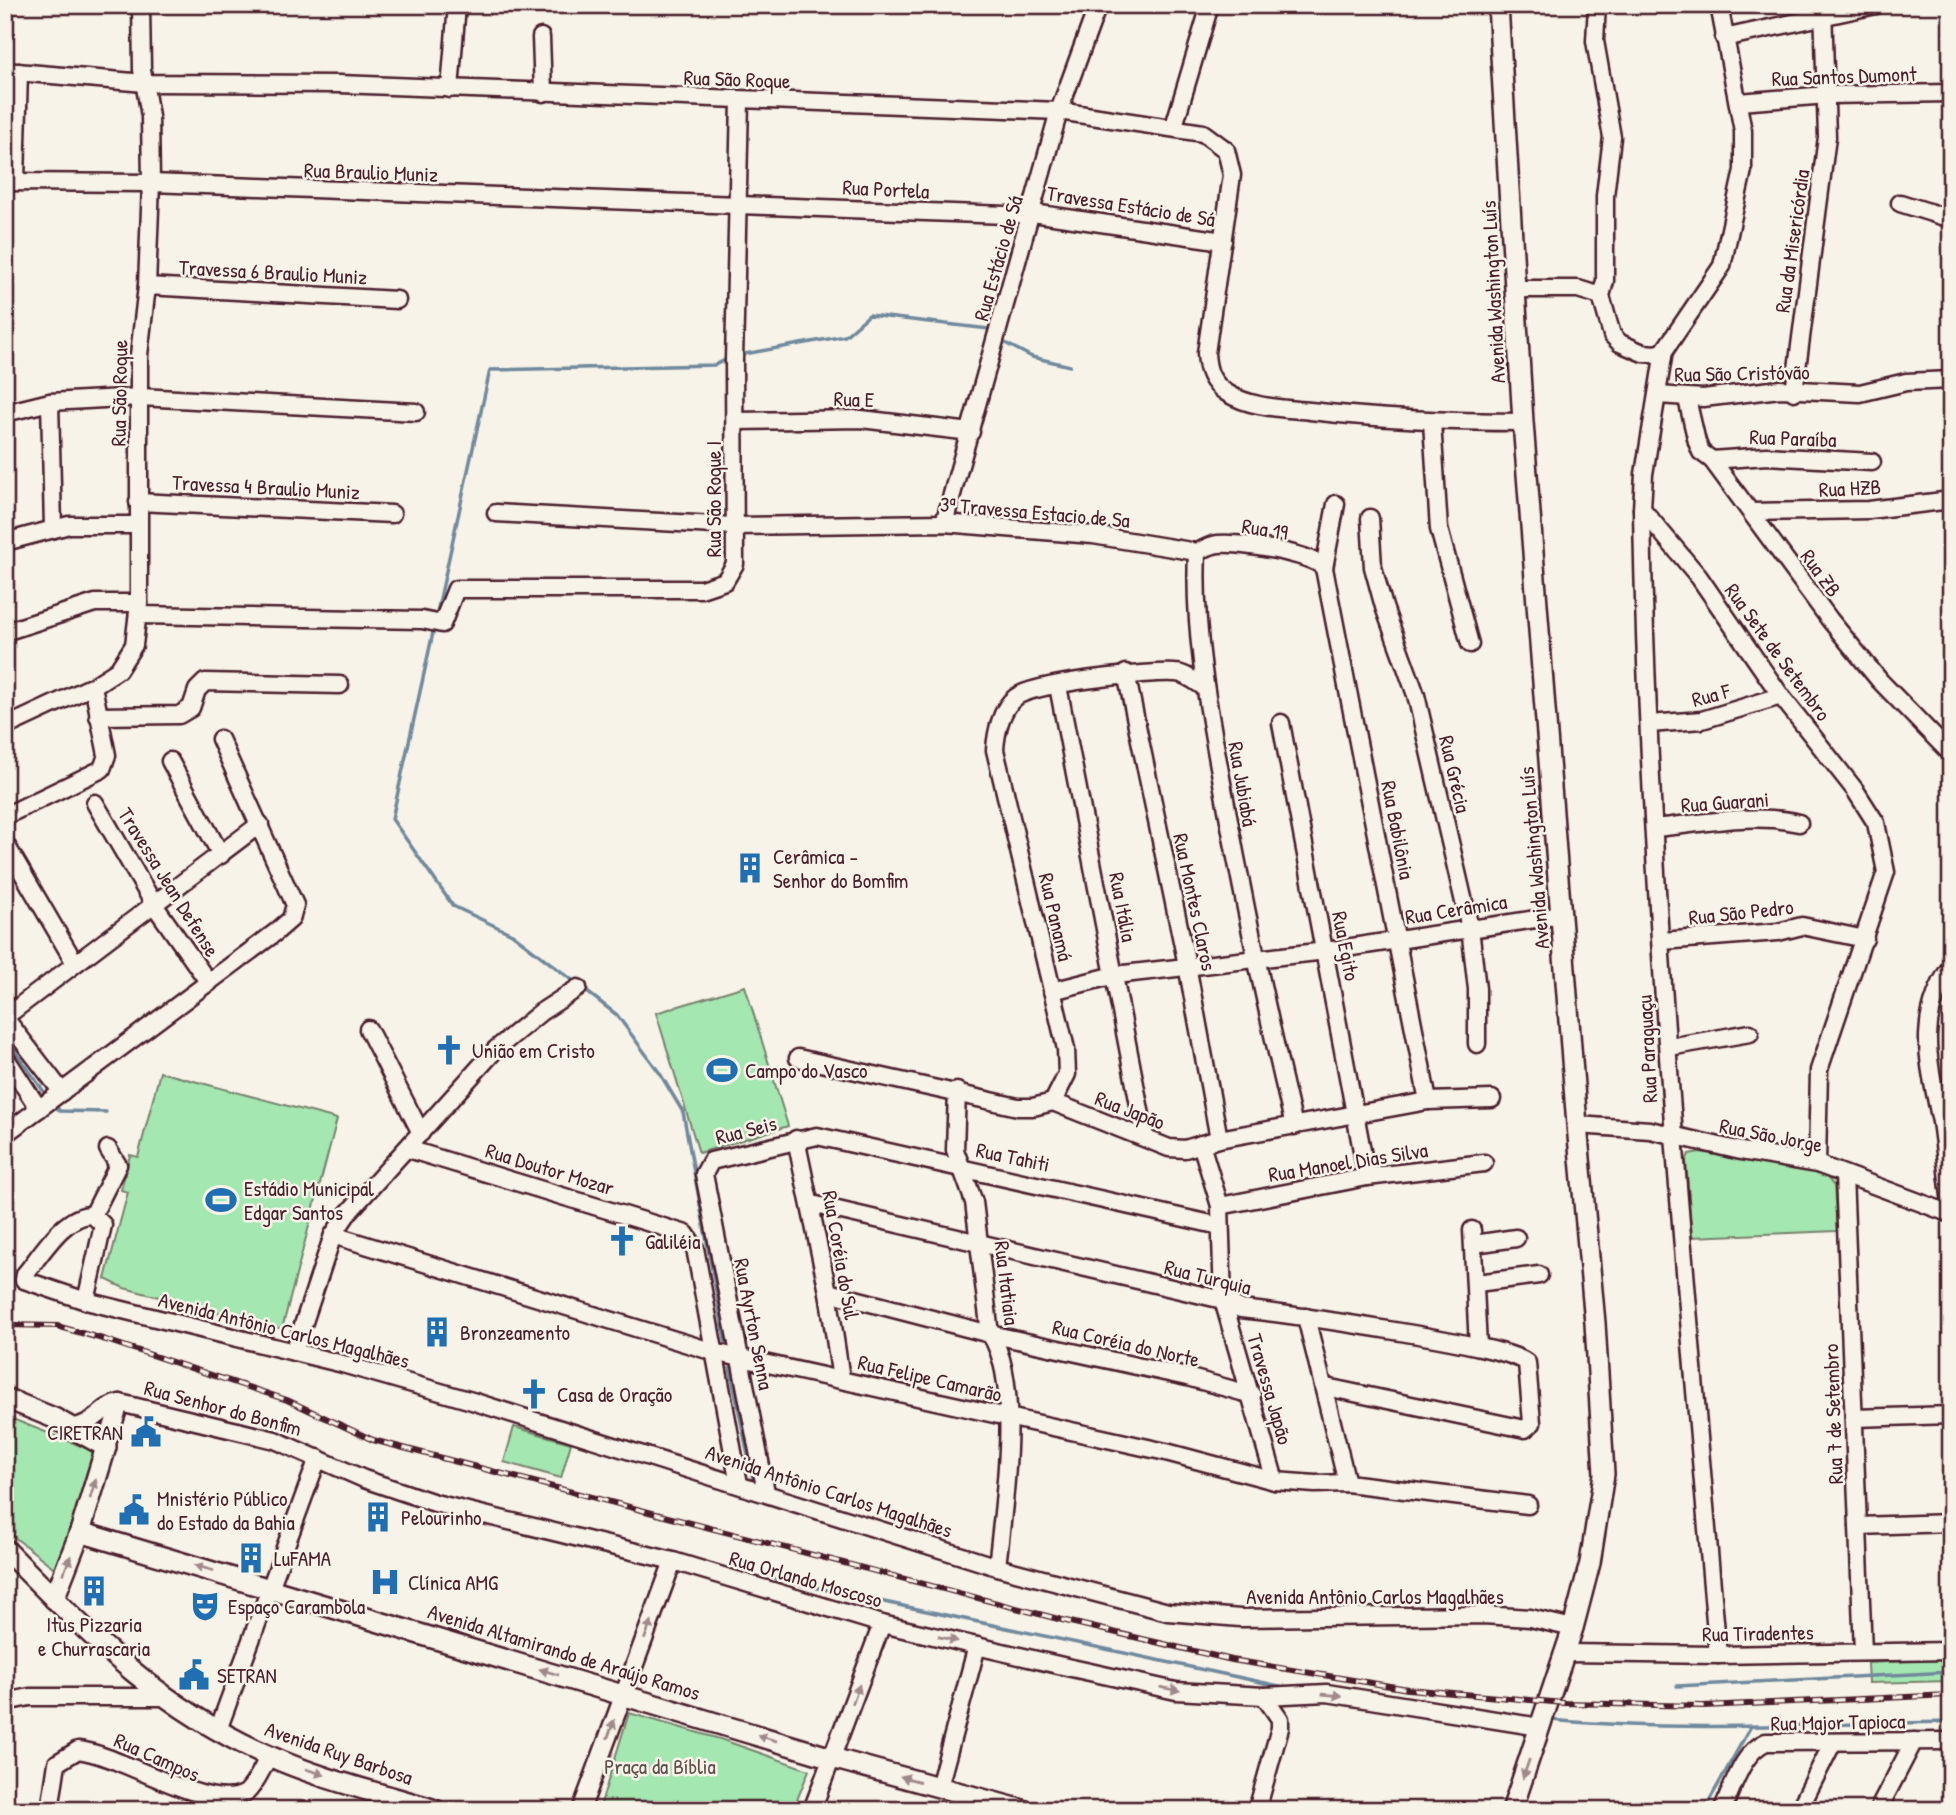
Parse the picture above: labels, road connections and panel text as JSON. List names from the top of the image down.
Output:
{
  "streets": {
    "main road": ["Avenida Washington Luís", "Avenida Altamirando de Araújo Ramos", "Avenida Ruy Barbosa"],
    "street": [
      "Rua Santos Dumont",
      "Rua São Roque",
      "Rua Braulio Muniz",
      "Rua Portela",
      "Travessa Estácio de Sá",
      "Rua da Misericórdia",
      "Rua Estácio de Sá",
      "Travessa 6 Braulio Muniz",
      "Rua São Cristóvão",
      "Rua E",
      "Rua Paraíba",
      "Travessa 4 Braulio Muniz",
      "Rua HZB",
      "Rua São Roque I",
      "3ª Travessa Estacio de Sa",
      "Rua 19",
      "Rua ZB",
      "Rua Sete de Setembro",
      "Rua F",
      "Rua Grécia",
      "Rua Jubiabá",
      "Rua Guarani",
      "Rua Babilônia",
      "Travessa Jean Defense",
      "Rua Montes Claros",
      "Rua Itália",
      "Rua Cerâmica",
      "Rua São Pedro",
      "Rua Panamá",
      "Rua Egito",
      "Rua Paraguaçu",
      "Rua Japão",
      "Rua Seis",
      "Rua São Jorge",
      "Rua Tahiti",
      "Rua Manoel Dias Silva",
      "Rua Doutor Mozar",
      "Rua Coréia do Sul",
      "Rua Turquia",
      "Rua Itatiaia",
      "Rua Ayrton Senna",
      "Avenida Antônio Carlos Magalhães",
      "Rua Coréia do Norte",
      "Rua Felipe Camarão",
      "Travessa Japão",
      "Rua Senhor do Bonfim",
      "Rua 7 de Setembro",
      "Rua Orlando Moscoso",
      "Rua Tiradentes",
      "Rua Major Tapioca",
      "Rua Campos"
    ]
  },
  "crossings": [
    ["Rua Santos Dumont", "Rua da Misericórdia"],
    ["Rua São Roque", "Rua Braulio Muniz"],
    ["Rua São Roque", "Travessa Estácio de Sá"],
    ["Rua São Roque", "Rua Estácio de Sá"],
    ["Rua São Roque", "Travessa 6 Braulio Muniz"],
    ["Rua São Roque", "Avenida Washington Luís"],
    ["Rua São Roque", "Travessa 4 Braulio Muniz"],
    ["Rua São Roque", "Rua São Roque I"],
    ["Rua Braulio Muniz", "Rua Portela"],
    ["Rua Braulio Muniz", "Rua São Roque I"],
    ["Rua Portela", "Travessa Estácio de Sá"],
    ["Rua Portela", "Rua Estácio de Sá"],
    ["Rua Portela", "Rua São Roque I"],
    ["Travessa Estácio de Sá", "Rua Estácio de Sá"],
    ["Rua da Misericórdia", "Rua São Cristóvão"],
    ["Rua Estácio de Sá", "Rua E"],
    ["Rua Estácio de Sá", "3ª Travessa Estacio de Sa"],
    ["Avenida Washington Luís", "Rua Cerâmica"],
    ["Avenida Washington Luís", "Rua São Jorge"],
    ["Avenida Washington Luís", "Avenida Antônio Carlos Magalhães"],
    ["Avenida Washington Luís", "Rua Orlando Moscoso"],
    ["Avenida Washington Luís", "Rua Tiradentes"],
    ["Rua São Cristóvão", "Rua ZB"],
    ["Rua São Cristóvão", "Rua Paraguaçu"],
    ["Rua E", "Rua São Roque I"],
    ["Rua Paraíba", "Rua ZB"],
    ["Rua HZB", "Rua ZB"],
    ["Rua São Roque I", "3ª Travessa Estacio de Sa"],
    ["3ª Travessa Estacio de Sa", "Rua 19"],
    ["Rua 19", "Rua Babilônia"],
    ["Rua Sete de Setembro", "Rua F"],
    ["Rua Sete de Setembro", "Rua São Pedro"],
    ["Rua Sete de Setembro", "Rua Paraguaçu"],
    ["Rua F", "Rua Paraguaçu"],
    ["Rua Grécia", "Rua Cerâmica"],
    ["Rua Jubiabá", "Rua Cerâmica"],
    ["Rua Jubiabá", "Rua Japão"],
    ["Rua Guarani", "Rua Paraguaçu"],
    ["Rua Babilônia", "Rua Cerâmica"],
    ["Rua Babilônia", "Rua Japão"],
    ["Rua Montes Claros", "Rua Cerâmica"],
    ["Rua Montes Claros", "Rua Japão"],
    ["Rua Itália", "Rua Cerâmica"],
    ["Rua Itália", "Rua Panamá"],
    ["Rua Itália", "Rua Japão"],
    ["Rua Cerâmica", "Rua Panamá"],
    ["Rua Cerâmica", "Rua Egito"],
    ["Rua São Pedro", "Rua Paraguaçu"],
    ["Rua Panamá", "Rua Japão"],
    ["Rua Egito", "Rua Japão"],
    ["Rua Egito", "Rua Manoel Dias Silva"],
    ["Rua Paraguaçu", "Rua São Jorge"],
    ["Rua Paraguaçu", "Rua Tiradentes"],
    ["Rua Japão", "Travessa Japão"],
    ["Rua Seis", "Rua Tahiti"],
    ["Rua Seis", "Rua Coréia do Sul"],
    ["Rua Seis", "Rua Ayrton Senna"],
    ["Rua São Jorge", "Rua 7 de Setembro"],
    ["Rua Tahiti", "Rua Coréia do Sul"],
    ["Rua Tahiti", "Rua Itatiaia"],
    ["Rua Tahiti", "Travessa Japão"],
    ["Rua Manoel Dias Silva", "Travessa Japão"],
    ["Rua Doutor Mozar", "Rua Ayrton Senna"],
    ["Rua Coréia do Sul", "Rua Turquia"],
    ["Rua Coréia do Sul", "Rua Coréia do Norte"],
    ["Rua Coréia do Sul", "Rua Felipe Camarão"],
    ["Rua Turquia", "Rua Itatiaia"],
    ["Rua Turquia", "Travessa Japão"],
    ["Rua Itatiaia", "Avenida Antônio Carlos Magalhães"],
    ["Rua Itatiaia", "Rua Coréia do Norte"],
    ["Rua Itatiaia", "Rua Felipe Camarão"],
    ["Rua Ayrton Senna", "Avenida Antônio Carlos Magalhães"],
    ["Rua Ayrton Senna", "Rua Felipe Camarão"],
    ["Rua Coréia do Norte", "Travessa Japão"],
    ["Rua Felipe Camarão", "Travessa Japão"],
    ["Rua Senhor do Bonfim", "Rua Orlando Moscoso"],
    ["Rua 7 de Setembro", "Rua Tiradentes"],
    ["Avenida Ruy Barbosa", "Rua Campos"]
  ],
  "one_way": ["Rua Orlando Moscoso", "Avenida Altamirando de Araújo Ramos"],
  "parks": ["Praça da Bíblia"],
  "places": {
    "building": [
      "Cerâmica - Senhor do Bomfim",
      "Bronzeamento",
      "Pelourinho",
      "LuFAMA",
      "Itus Pizzaria e Churrascaria"
    ],
    "church": ["União em Cristo", "Galiléia", "Casa de Oração"],
    "sports": ["Campo do Vasco", "Estádio Municipal Edgar Santos"],
    "public building": ["CIRETRAN", "Mnistério Público do Estado da Bahia", "SETRAN"],
    "hospital": ["Clínica AMG"],
    "theatre": ["Espaço Carambola"]
  }
}
